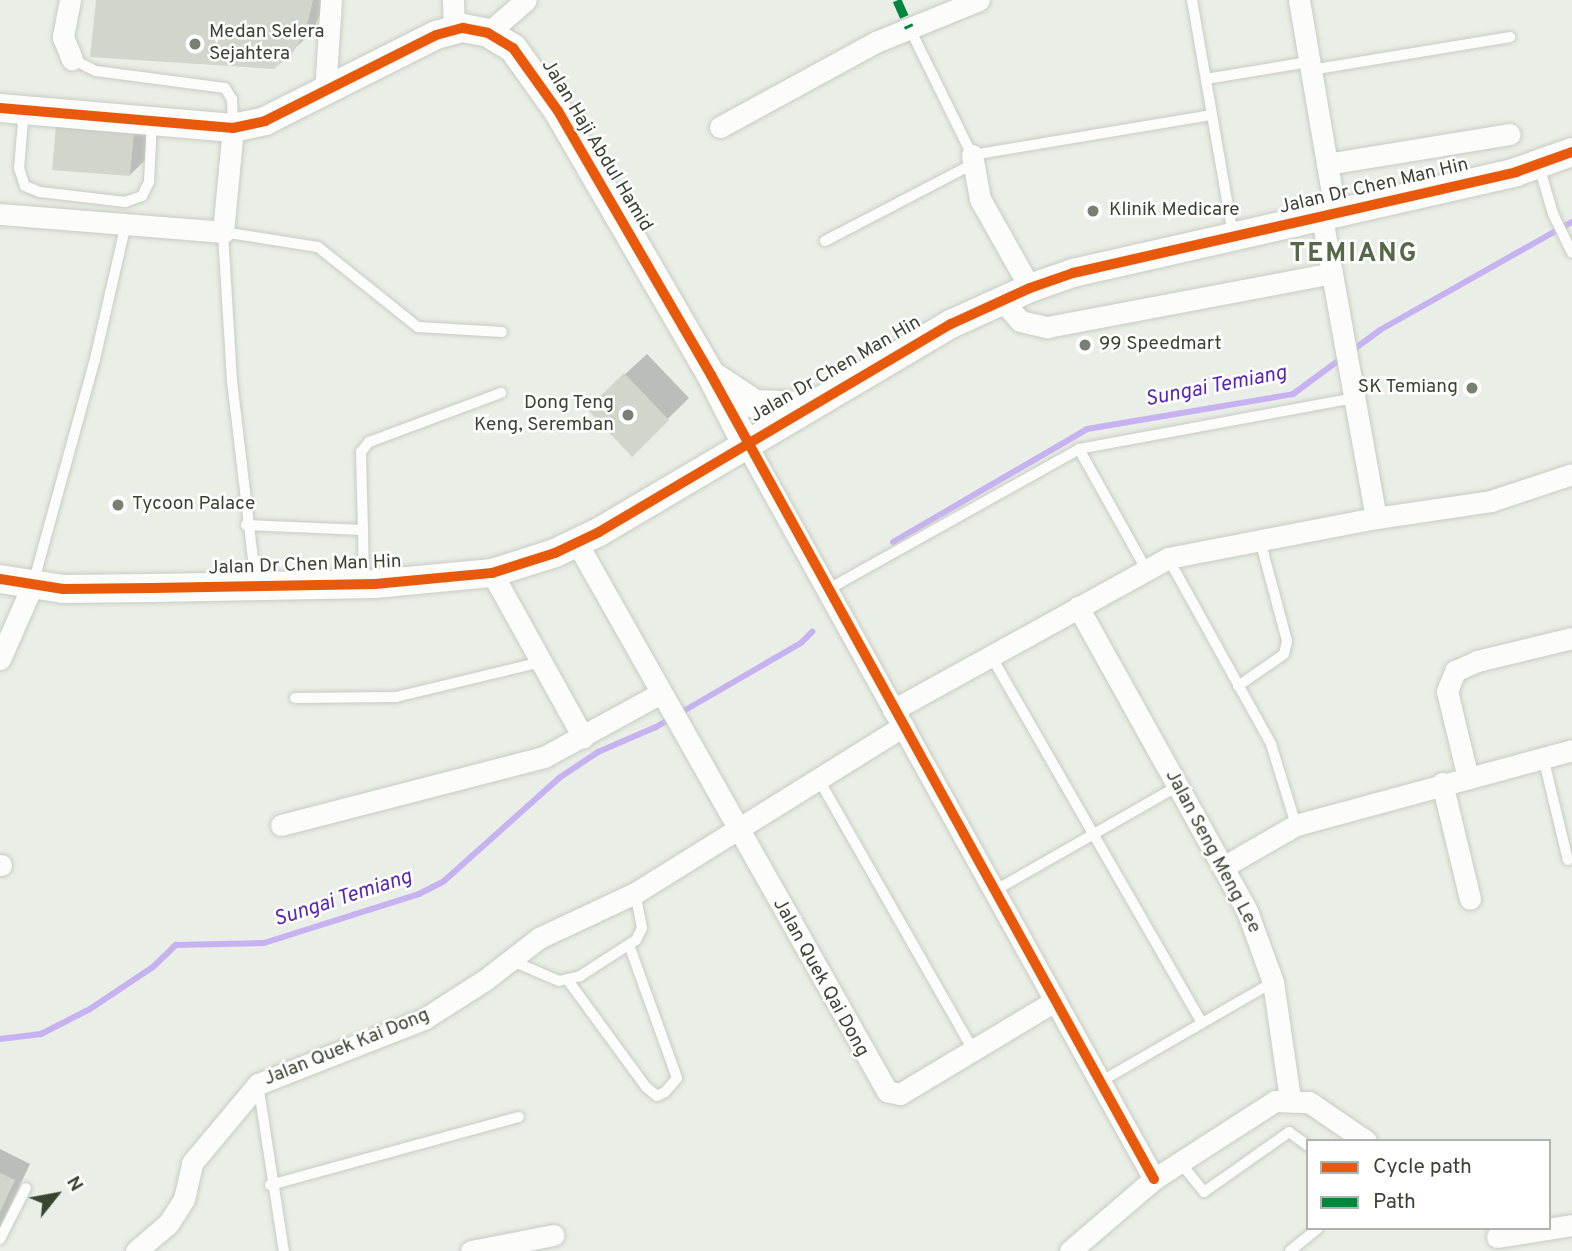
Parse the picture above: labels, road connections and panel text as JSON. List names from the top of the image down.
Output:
{
  "streets": {
    "street": [
      "Jalan Haji Abdul Hamid",
      "Jalan Dr Chen Man Hin",
      "Jalan Seng Meng Lee",
      "Jalan Quek Qai Dong",
      "Jalan Quek Kai Dong"
    ]
  },
  "crossings": [
    ["Jalan Haji Abdul Hamid", "Jalan Dr Chen Man Hin"],
    ["Jalan Dr Chen Man Hin", "Jalan Quek Qai Dong"],
    ["Jalan Seng Meng Lee", "Jalan Quek Kai Dong"],
    ["Jalan Quek Qai Dong", "Jalan Quek Kai Dong"]
  ],
  "districts": ["TEMIANG"],
  "water": ["Sungai Temiang"],
  "places": [
    "Medan Selera Sejahtera",
    "Klinik Medicare",
    "99 Speedmart",
    "SK Temiang",
    "Dong Teng Keng, Seremban",
    "Tycoon Palace"
  ],
  "legend": ["Cycle path", "Path"],
  "north": "top right"
}
